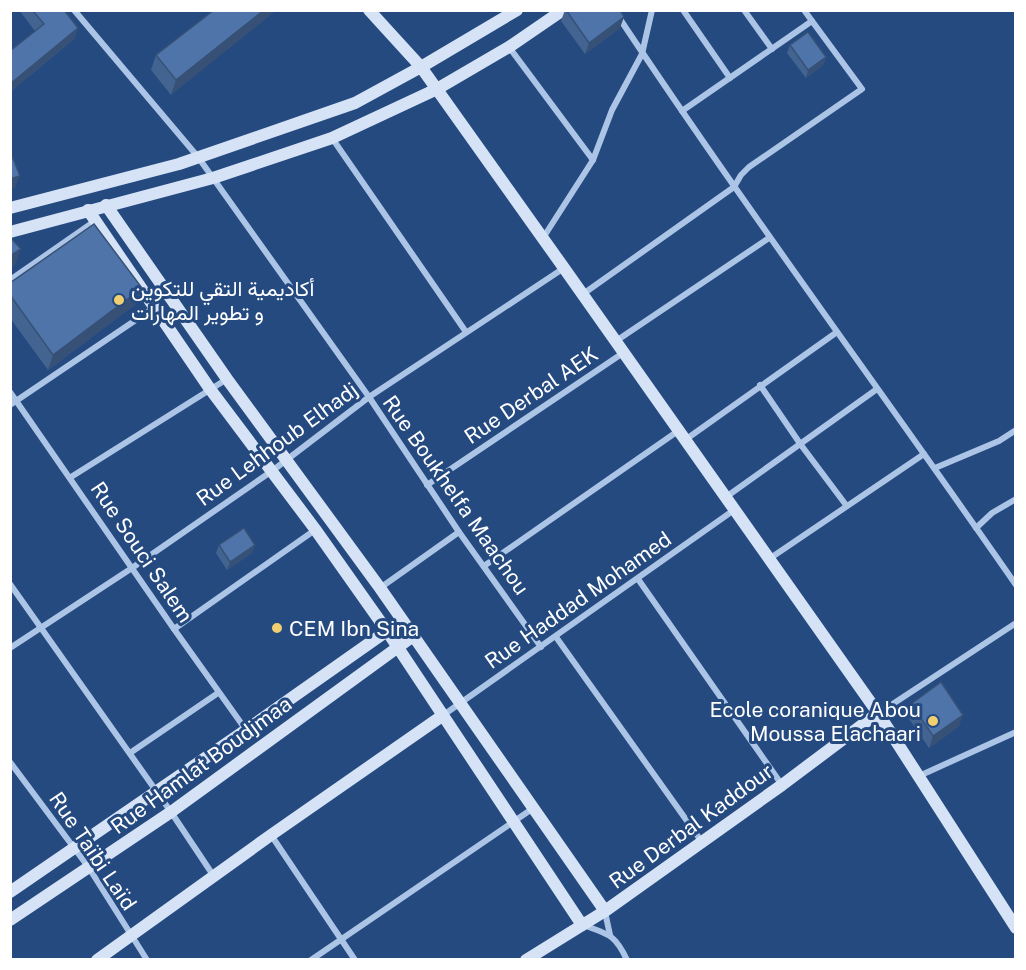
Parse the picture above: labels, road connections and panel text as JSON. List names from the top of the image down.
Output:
{
  "streets": {
    "street": [
      "Rue Derbal AEK",
      "Rue Lehhoub Elhadj",
      "Rue Boukhelfa Maachou",
      "Rue Souci Salem",
      "Rue Haddad Mohamed",
      "Rue Hamlat Boudjmaa",
      "Rue Derbal Kaddour",
      "Rue Taïbi Laïd"
    ]
  },
  "crossings": [
    ["Rue Derbal AEK", "Rue Boukhelfa Maachou"],
    ["Rue Lehhoub Elhadj", "Rue Boukhelfa Maachou"],
    ["Rue Lehhoub Elhadj", "Rue Souci Salem"],
    ["Rue Boukhelfa Maachou", "Rue Haddad Mohamed"],
    ["Rue Souci Salem", "Rue Hamlat Boudjmaa"],
    ["Rue Hamlat Boudjmaa", "Rue Taïbi Laïd"]
  ],
  "places": ["أكاديمية التقي للتكوين و تطوير المهارات", "CEM Ibn Sina", "Ecole coranique Abou Moussa Elachaari"]
}
